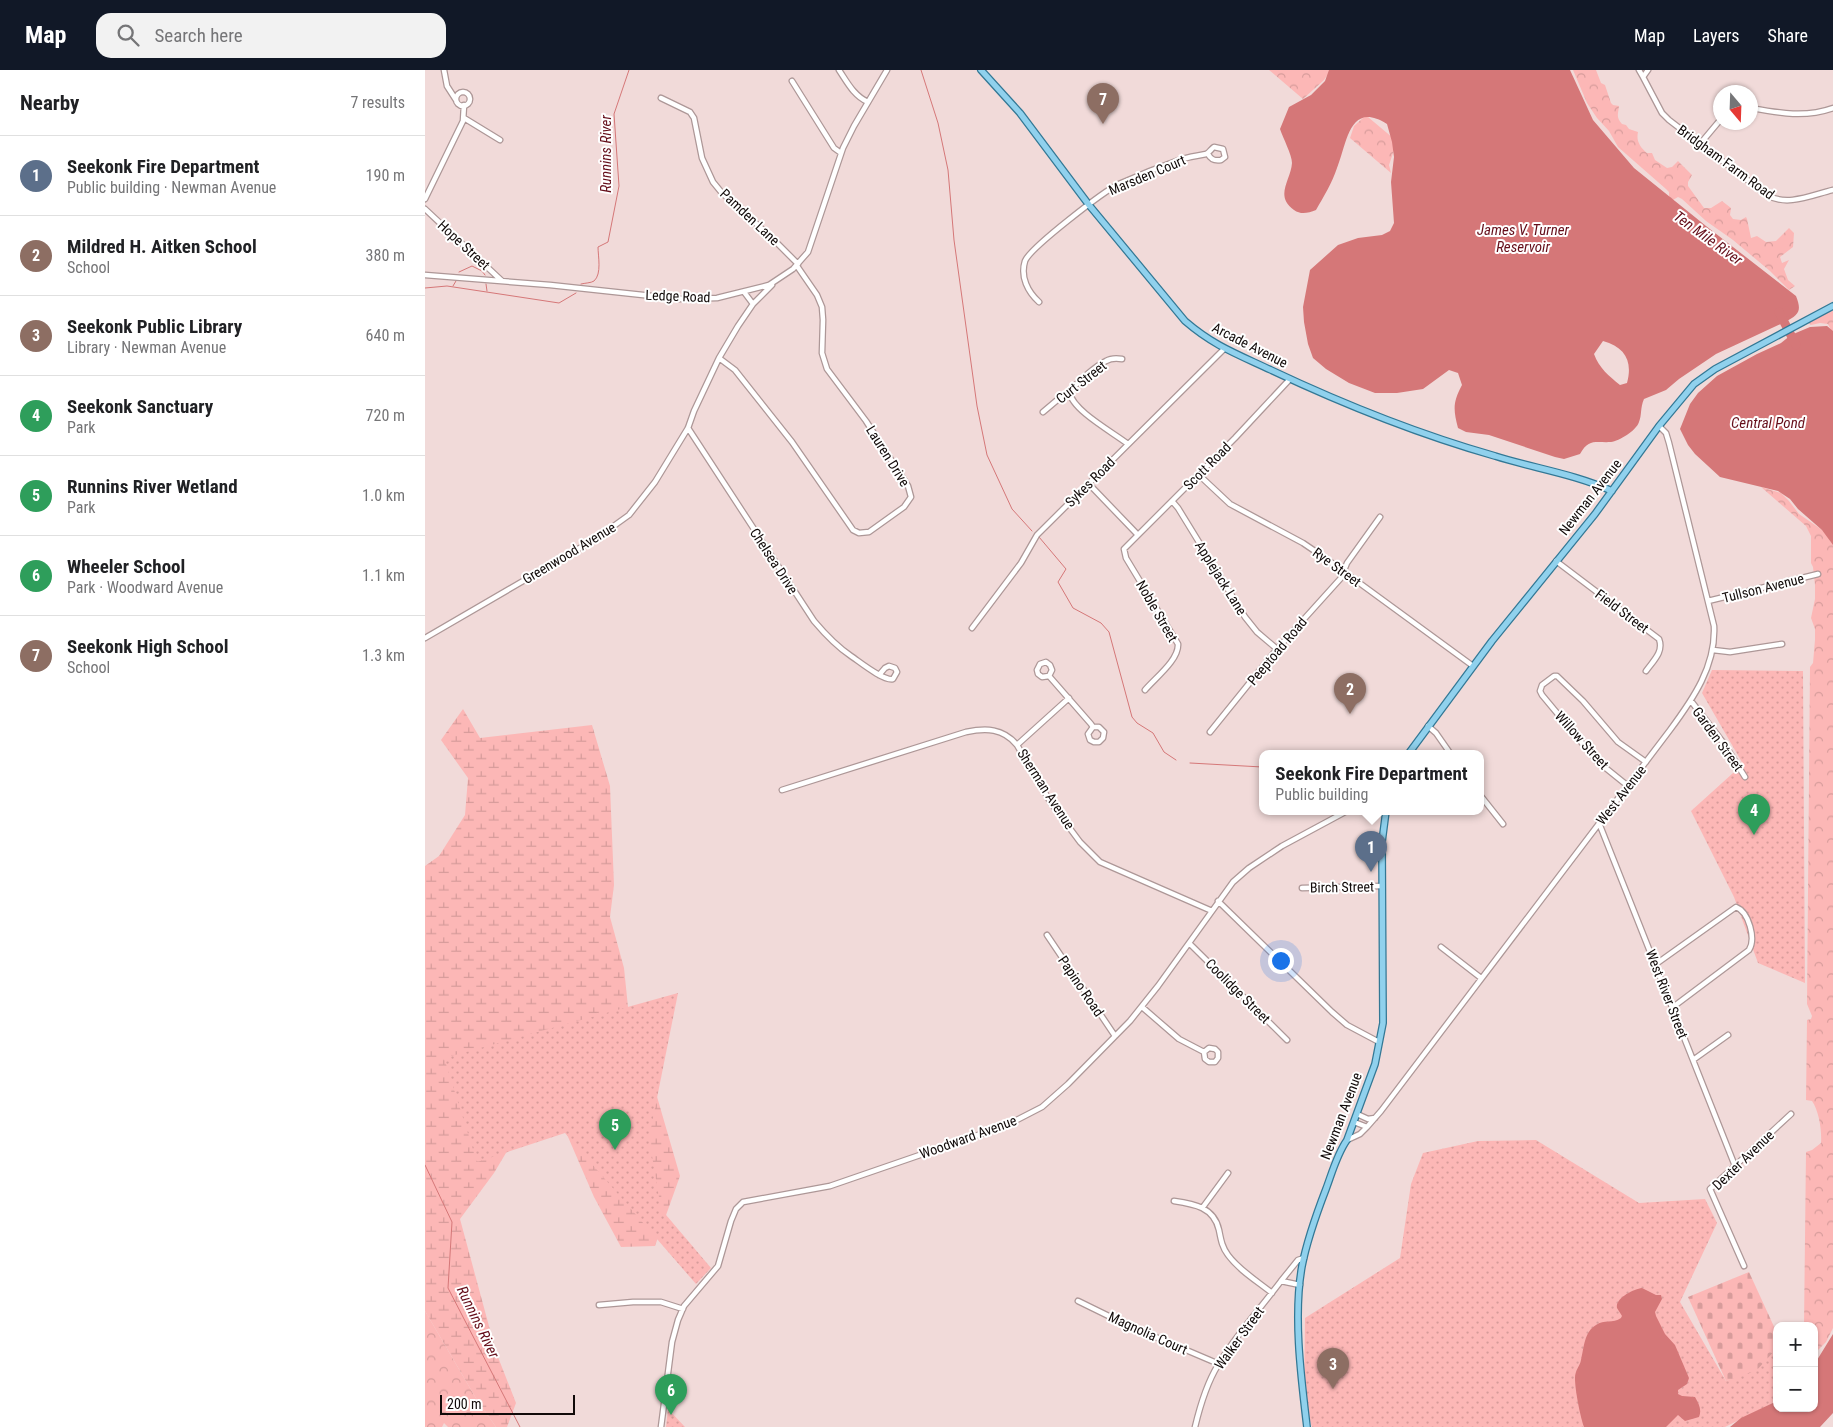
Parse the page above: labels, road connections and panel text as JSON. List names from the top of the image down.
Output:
{
  "streets": {
    "main road": ["Arcade Avenue", "Newman Avenue"],
    "street": [
      "Bridgham Farm Road",
      "Marsden Court",
      "Pamden Lane",
      "Hope Street",
      "Ledge Road",
      "Curt Street",
      "Lauren Drive",
      "Scott Road",
      "Sykes Road",
      "Greenwood Avenue",
      "Chelsea Drive",
      "Rye Street",
      "Applejack Lane",
      "Tullson Avenue",
      "Noble Street",
      "Field Street",
      "Peeptoad Road",
      "Garden Street",
      "Willow Street",
      "Sherman Avenue",
      "West Avenue",
      "Birch Street",
      "Papino Road",
      "Coolidge Street",
      "West River Street",
      "Woodward Avenue",
      "Dexter Avenue",
      "Magnolia Court",
      "Walker Street"
    ]
  },
  "crossings": [
    ["Marsden Court", "Arcade Avenue"],
    ["Pamden Lane", "Ledge Road"],
    ["Pamden Lane", "Lauren Drive"],
    ["Hope Street", "Ledge Road"],
    ["Ledge Road", "Lauren Drive"],
    ["Ledge Road", "Greenwood Avenue"],
    ["Arcade Avenue", "Scott Road"],
    ["Arcade Avenue", "Sykes Road"],
    ["Arcade Avenue", "Newman Avenue"],
    ["Lauren Drive", "Greenwood Avenue"],
    ["Scott Road", "Rye Street"],
    ["Scott Road", "Applejack Lane"],
    ["Scott Road", "Noble Street"],
    ["Newman Avenue", "Rye Street"],
    ["Newman Avenue", "Field Street"],
    ["Newman Avenue", "West Avenue"],
    ["Newman Avenue", "Birch Street"],
    ["Newman Avenue", "Walker Street"],
    ["Greenwood Avenue", "Chelsea Drive"],
    ["Rye Street", "Peeptoad Road"],
    ["Applejack Lane", "Peeptoad Road"],
    ["Tullson Avenue", "West Avenue"],
    ["Garden Street", "West Avenue"],
    ["Willow Street", "West Avenue"],
    ["Sherman Avenue", "Woodward Avenue"],
    ["West Avenue", "West River Street"],
    ["Papino Road", "Woodward Avenue"],
    ["Coolidge Street", "Woodward Avenue"],
    ["West River Street", "Dexter Avenue"],
    ["Magnolia Court", "Walker Street"]
  ],
  "water": [
    "Runnins River",
    "James V. Turner Reservoir",
    "Ten Mile River",
    "Central Pond"
  ],
  "scale_bar": "200 m",
  "north": "bottom",
  "page": {
    "header": "Map",
    "search": "Search here",
    "nav": ["Map", "Layers", "Share"],
    "heading": ["Nearby", "7 results"],
    "pins": [
      "7",
      "2",
      "4",
      "1",
      "5",
      "3",
      "6"
    ],
    "list": [
      {
        "mark": "1",
        "name": "Seekonk Fire Department",
        "note": "Public building · Newman Avenue",
        "value": "190 m"
      },
      {
        "mark": "2",
        "name": "Mildred H. Aitken School",
        "note": "School",
        "value": "380 m"
      },
      {
        "mark": "3",
        "name": "Seekonk Public Library",
        "note": "Library · Newman Avenue",
        "value": "640 m"
      },
      {
        "mark": "4",
        "name": "Seekonk Sanctuary",
        "note": "Park",
        "value": "720 m"
      },
      {
        "mark": "5",
        "name": "Runnins River Wetland",
        "note": "Park",
        "value": "1.0 km"
      },
      {
        "mark": "6",
        "name": "Wheeler School",
        "note": "Park · Woodward Avenue",
        "value": "1.1 km"
      },
      {
        "mark": "7",
        "name": "Seekonk High School",
        "note": "School",
        "value": "1.3 km"
      }
    ],
    "popup": ["Seekonk Fire Department", "Public building"],
    "map_buttons": ["+", "−"],
    "scale": "200 m"
  }
}
